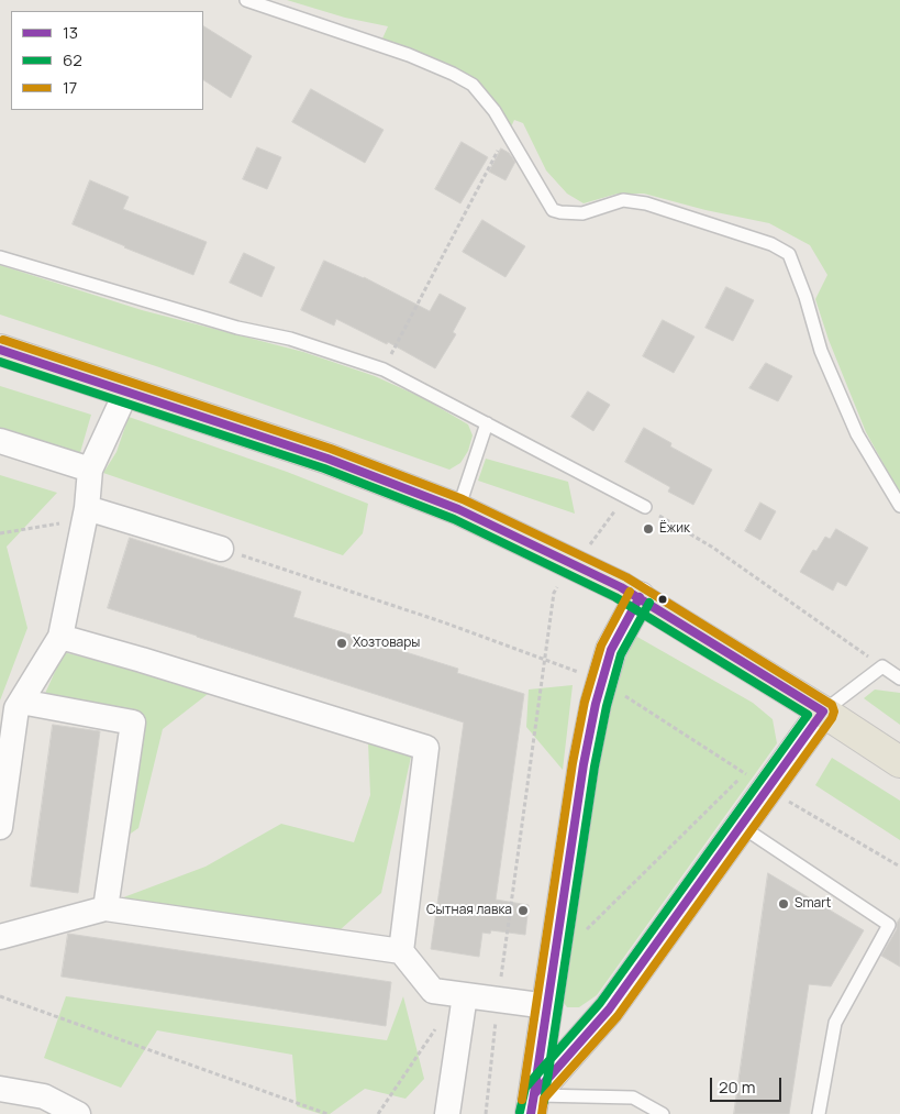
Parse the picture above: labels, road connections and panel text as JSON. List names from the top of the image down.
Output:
{
  "places": [
    "Ёжик",
    "Хозтовары",
    "Smart",
    "Сытная лавка"
  ],
  "lines": ["transit line 17", "transit line 13", "transit line 62"],
  "legend": ["13", "62", "17"],
  "scale_bar": "20 m"
}
